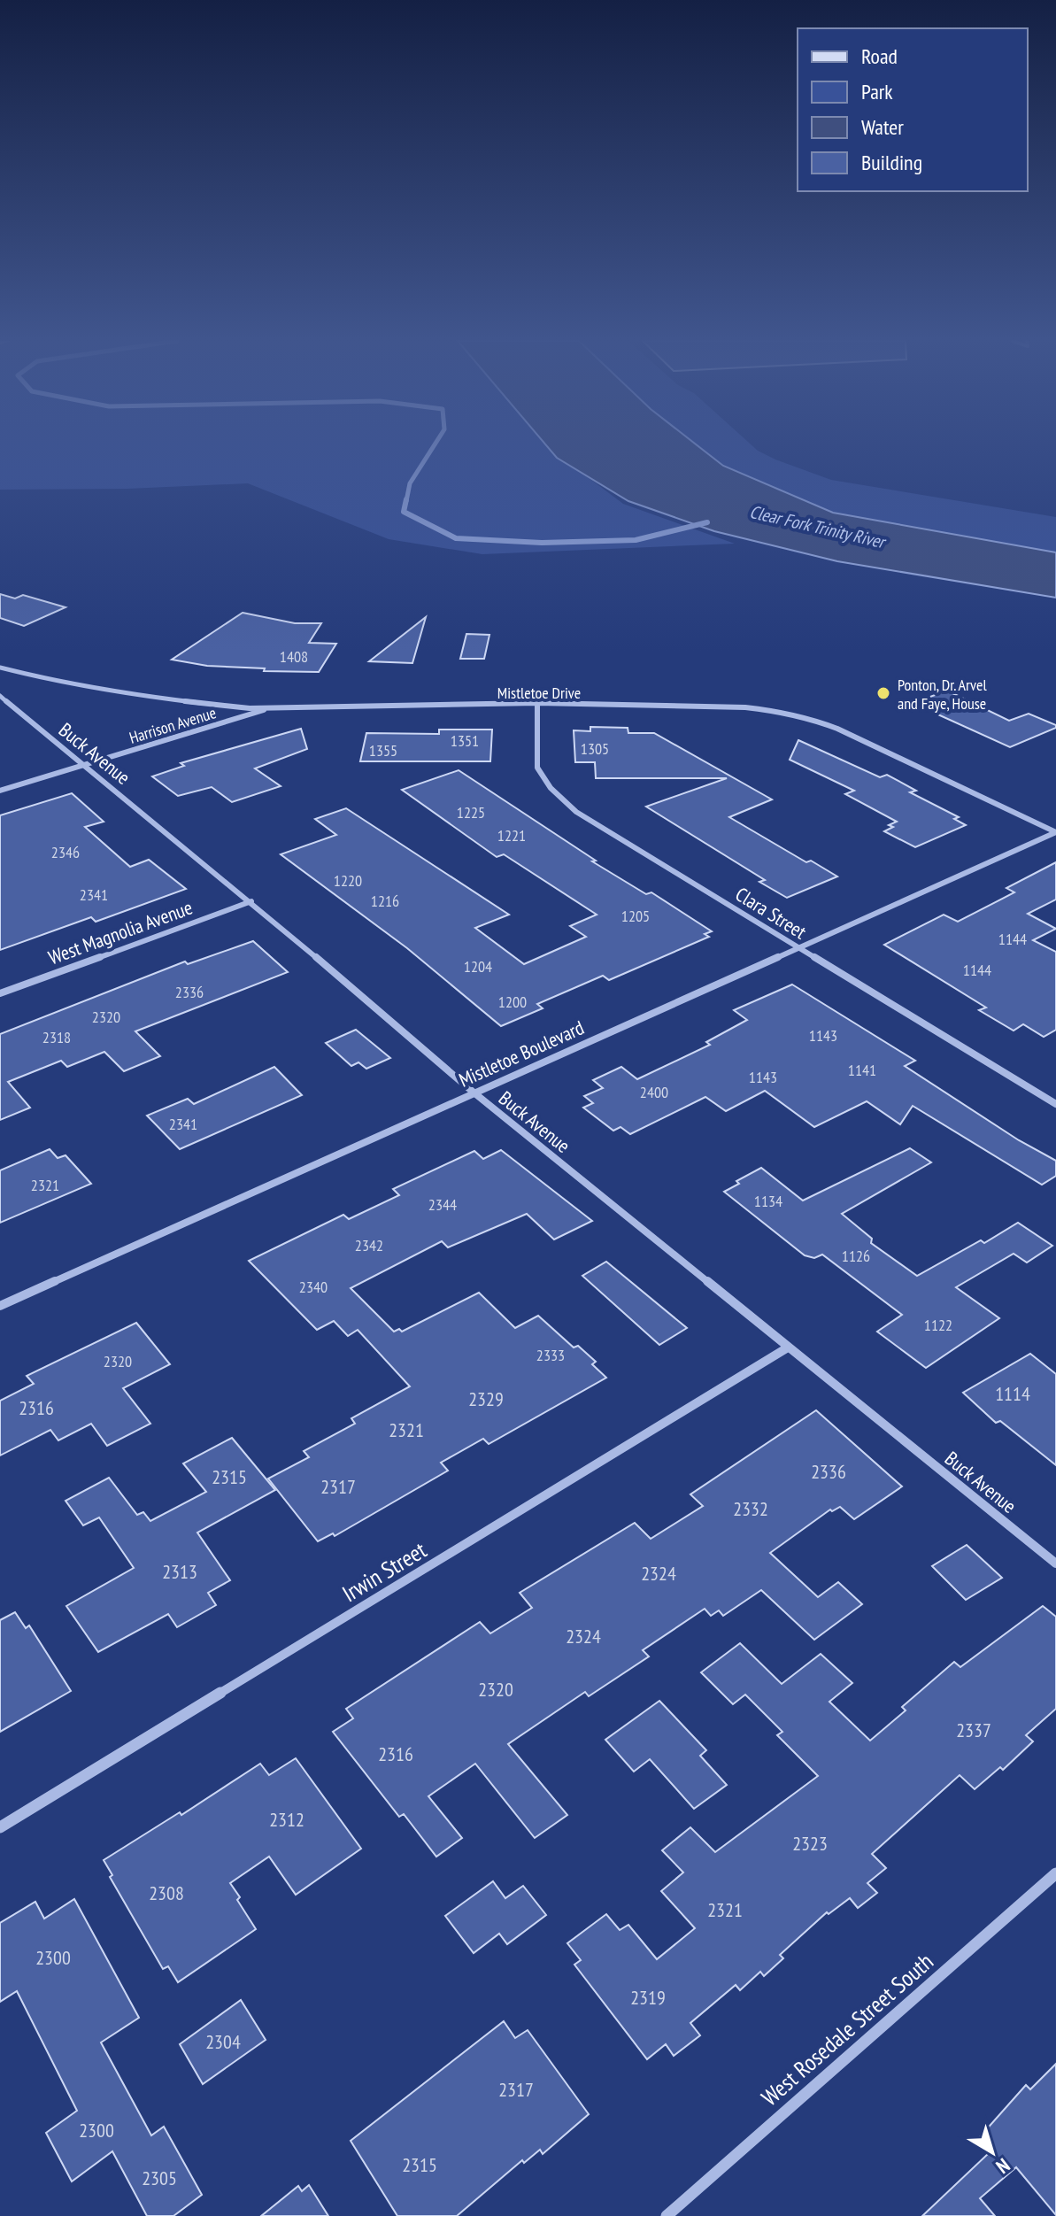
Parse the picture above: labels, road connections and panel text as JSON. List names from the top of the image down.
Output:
{
  "streets": {
    "street": [
      "Mistletoe Drive",
      "Harrison Avenue",
      "Buck Avenue",
      "Clara Street",
      "West Magnolia Avenue",
      "Mistletoe Boulevard",
      "Irwin Street",
      "West Rosedale Street South"
    ]
  },
  "crossings": [
    ["Mistletoe Drive", "Harrison Avenue"],
    ["Mistletoe Drive", "Clara Street"],
    ["Mistletoe Drive", "Mistletoe Boulevard"],
    ["Harrison Avenue", "Buck Avenue"],
    ["Buck Avenue", "West Magnolia Avenue"],
    ["Buck Avenue", "Mistletoe Boulevard"],
    ["Buck Avenue", "Irwin Street"],
    ["Clara Street", "Mistletoe Boulevard"]
  ],
  "water": ["Clear Fork Trinity River"],
  "places": ["Ponton, Dr. Arvel and Faye, House"],
  "house_numbers": [
    "1408",
    "1351",
    "1305",
    "1355",
    "1225",
    "1221",
    "2346",
    "1220",
    "2341",
    "1216",
    "1205",
    "1144",
    "1204",
    "1144",
    "2336",
    "1200",
    "2320",
    "1143",
    "2318",
    "1141",
    "1143",
    "2400",
    "2341",
    "2321",
    "1134",
    "2344",
    "2342",
    "1126",
    "2340",
    "1122",
    "2333",
    "2320",
    "1114",
    "2329",
    "2316",
    "2321",
    "2336",
    "2315",
    "2317",
    "2332",
    "2313",
    "2324",
    "2324",
    "2320",
    "2337",
    "2316",
    "2312",
    "2323",
    "2308",
    "2321",
    "2300",
    "2319",
    "2304",
    "2317",
    "2300",
    "2315",
    "2305"
  ],
  "legend": [
    "Road",
    "Park",
    "Water",
    "Building"
  ],
  "north": "bottom right"
}
